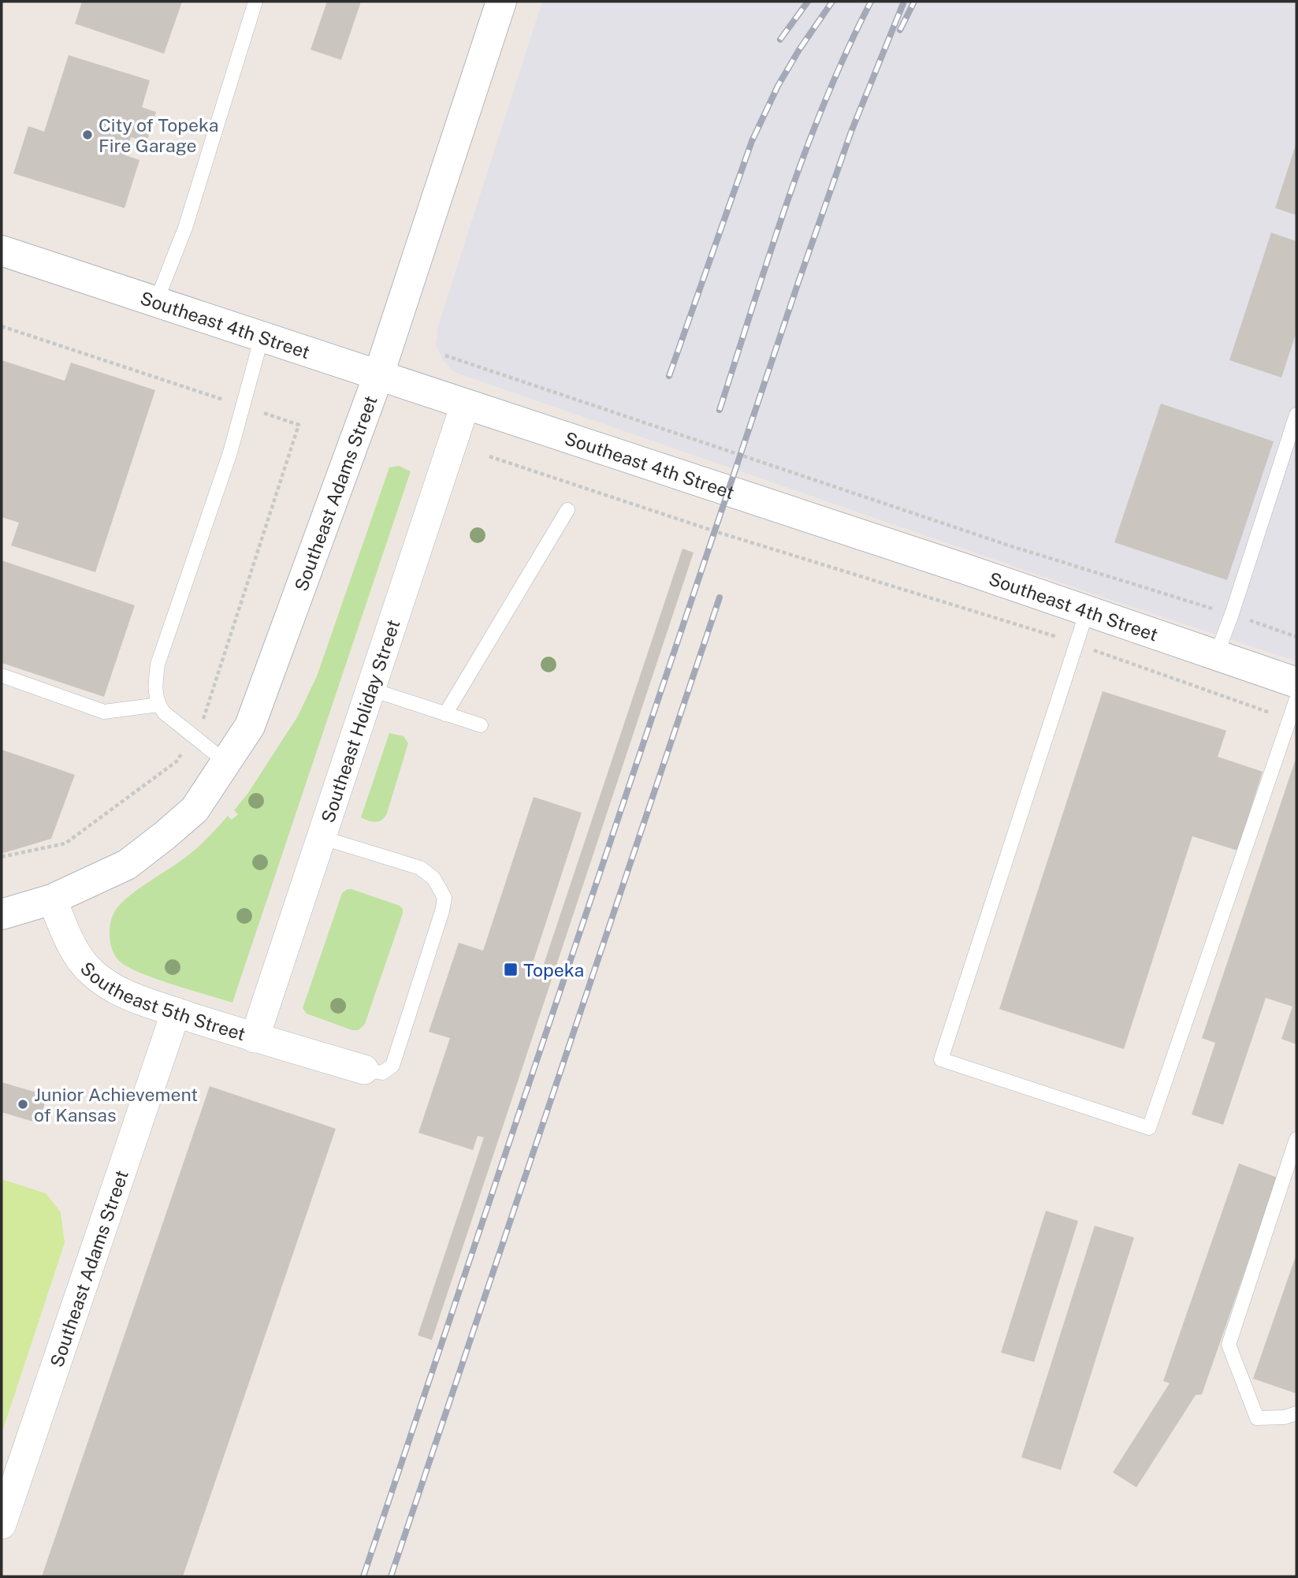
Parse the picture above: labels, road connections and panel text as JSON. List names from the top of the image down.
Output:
{
  "streets": {
    "street": [
      "Southeast 4th Street",
      "Southeast Adams Street",
      "Southeast Holiday Street",
      "Southeast 5th Street"
    ]
  },
  "crossings": [
    ["Southeast 4th Street", "Southeast Adams Street"],
    ["Southeast 4th Street", "Southeast Holiday Street"],
    ["Southeast Adams Street", "Southeast 5th Street"],
    ["Southeast Holiday Street", "Southeast 5th Street"]
  ],
  "places": {
    "other": ["City of Topeka Fire Garage", "Junior Achievement of Kansas"],
    "transit": ["Topeka"]
  }
}
